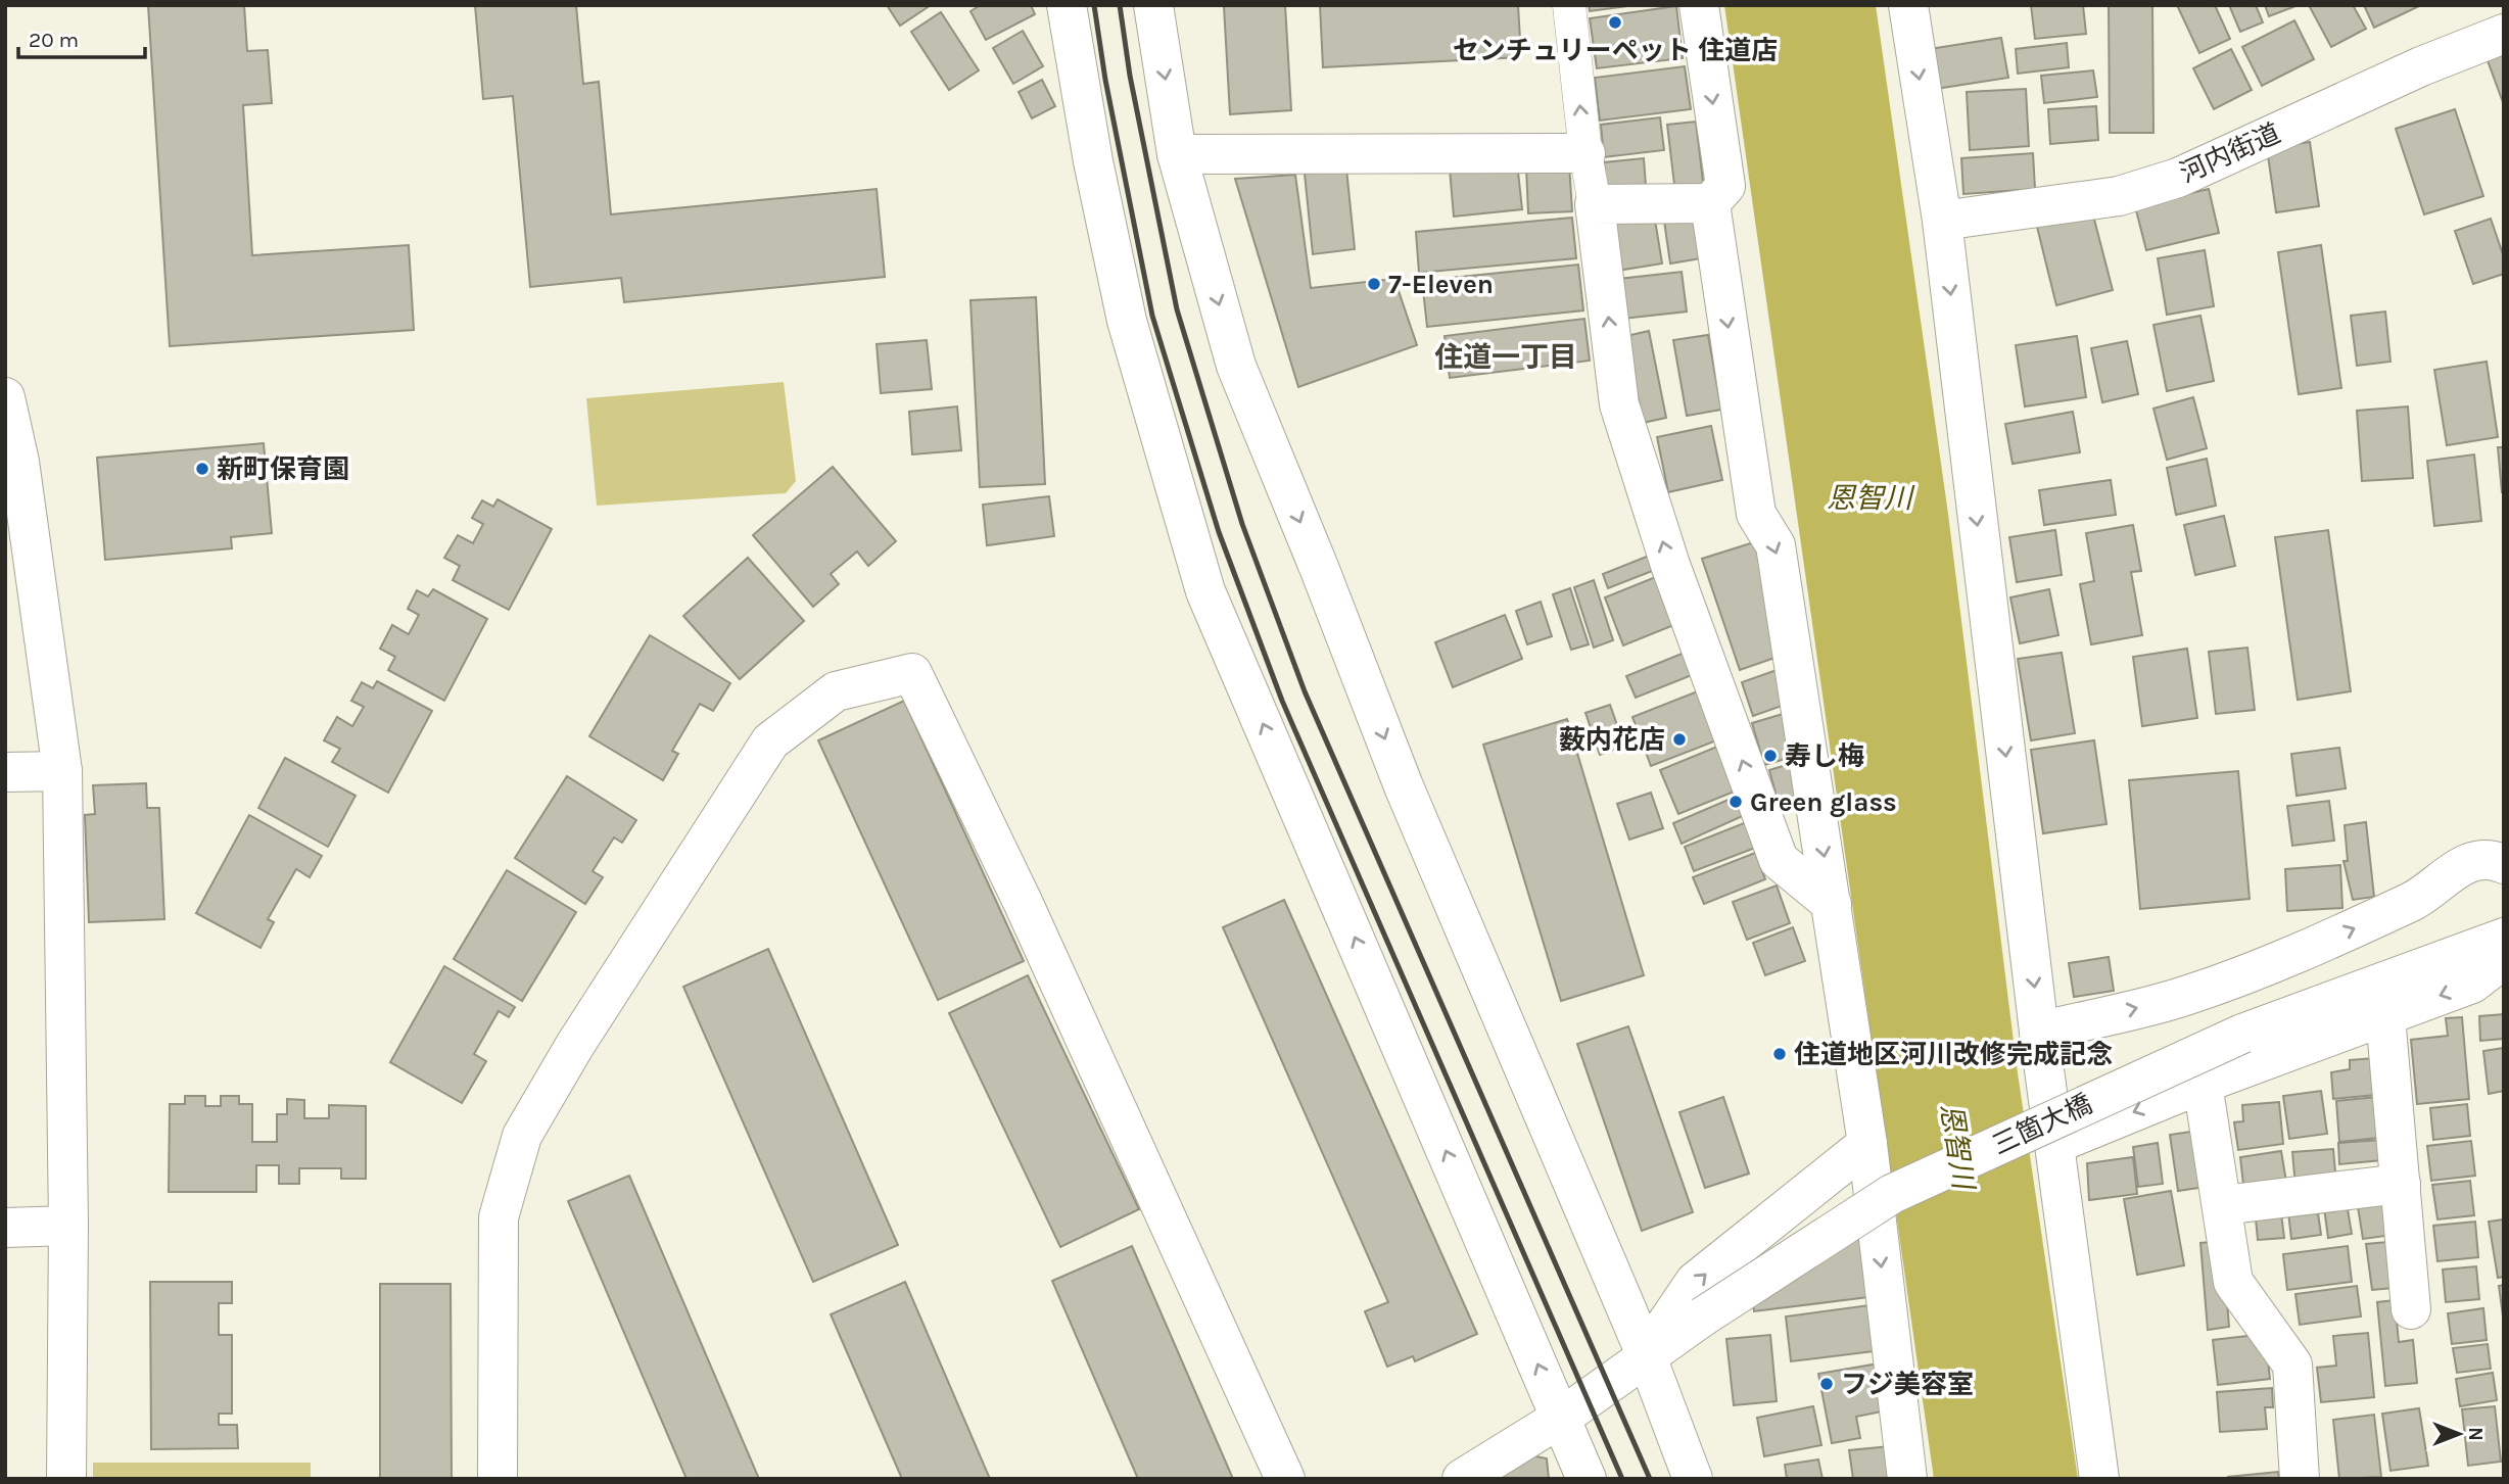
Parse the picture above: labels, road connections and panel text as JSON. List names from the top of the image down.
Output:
{
  "streets": {
    "street": ["河内街道", "三箇大橋"]
  },
  "districts": ["住道一丁目"],
  "water": ["恩智川"],
  "places": [
    "センチュリーペット 住道店",
    "7-Eleven",
    "新町保育園",
    "薮内花店",
    "寿し梅",
    "Green glass",
    "住道地区河川改修完成記念",
    "フジ美容室"
  ],
  "scale_bar": "20 m",
  "north": "right"
}
